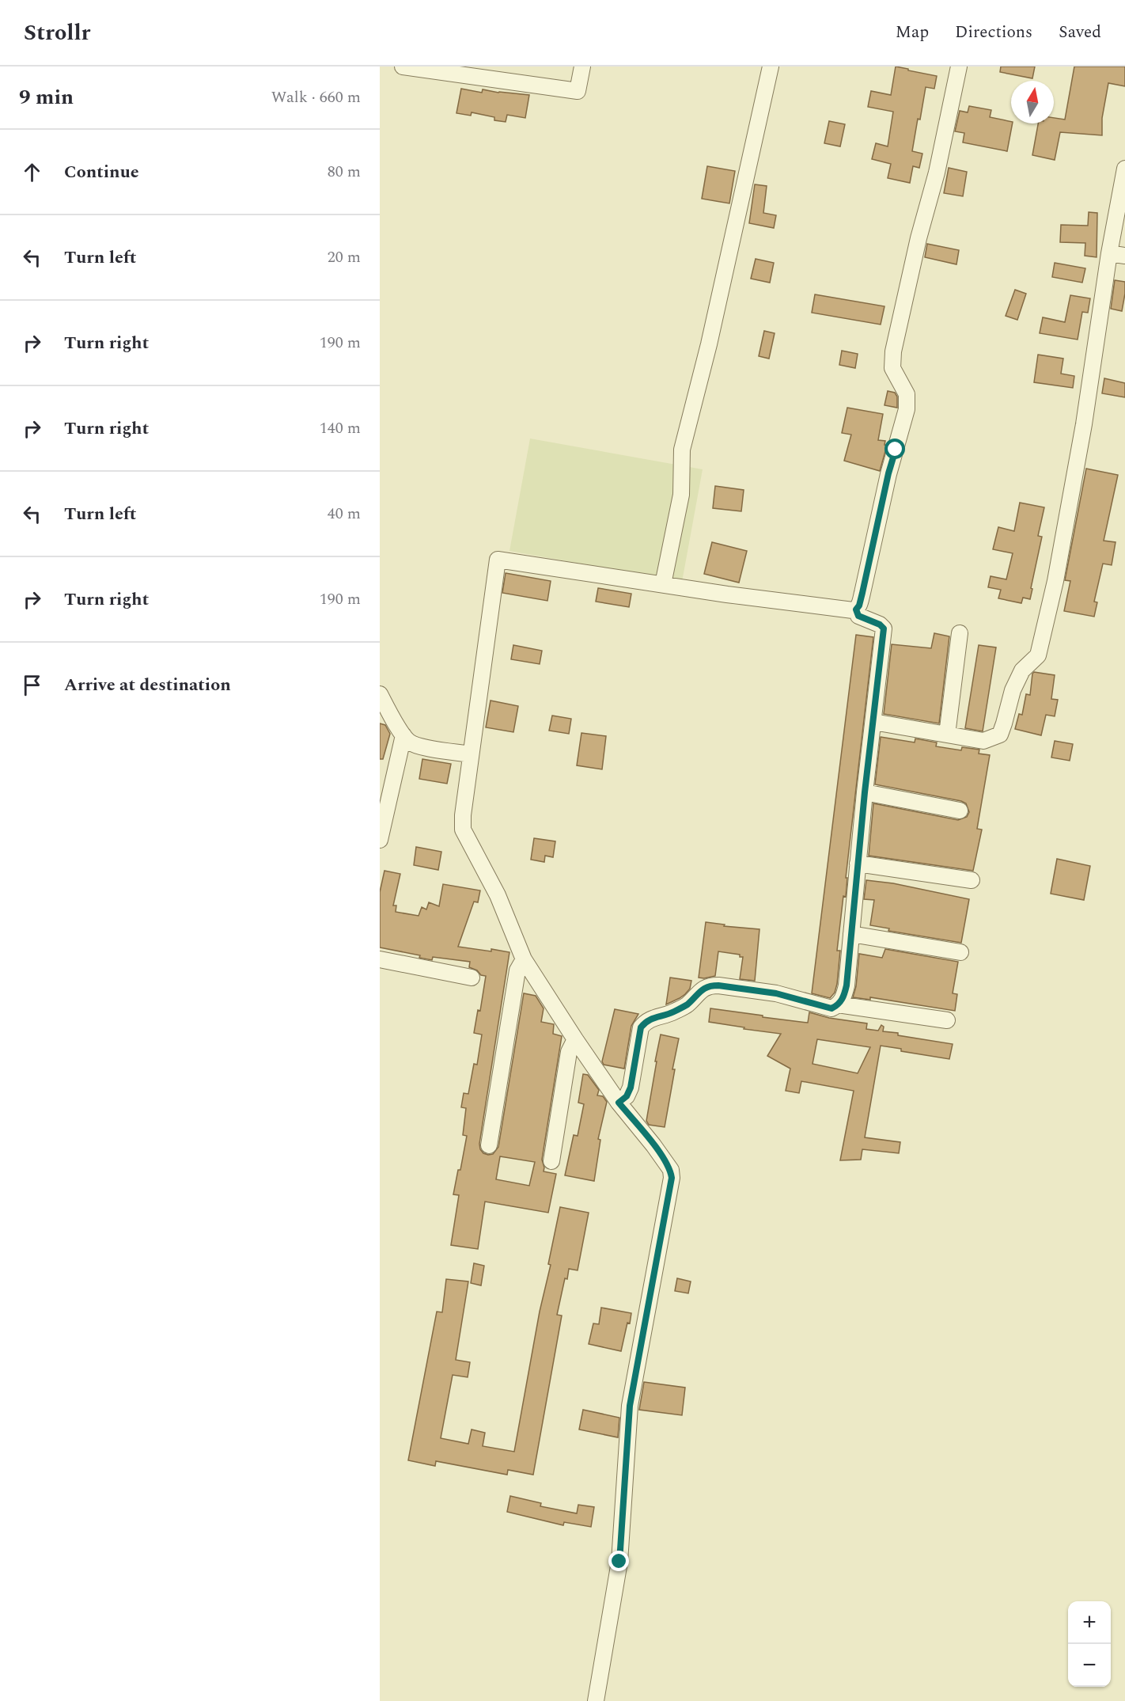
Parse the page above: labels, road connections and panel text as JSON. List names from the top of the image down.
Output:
{
  "north": "top",
  "page": {
    "header": "Strollr",
    "nav": ["Map", "Directions", "Saved"],
    "heading": ["9 min", "Walk · 660 m"],
    "list": [
      ["Continue", "80 m"],
      ["Turn left", "20 m"],
      ["Turn right", "190 m"],
      ["Turn right", "140 m"],
      ["Turn left", "40 m"],
      ["Turn right", "190 m"],
      "Arrive at destination"
    ],
    "map_buttons": ["+", "−"]
  }
}
